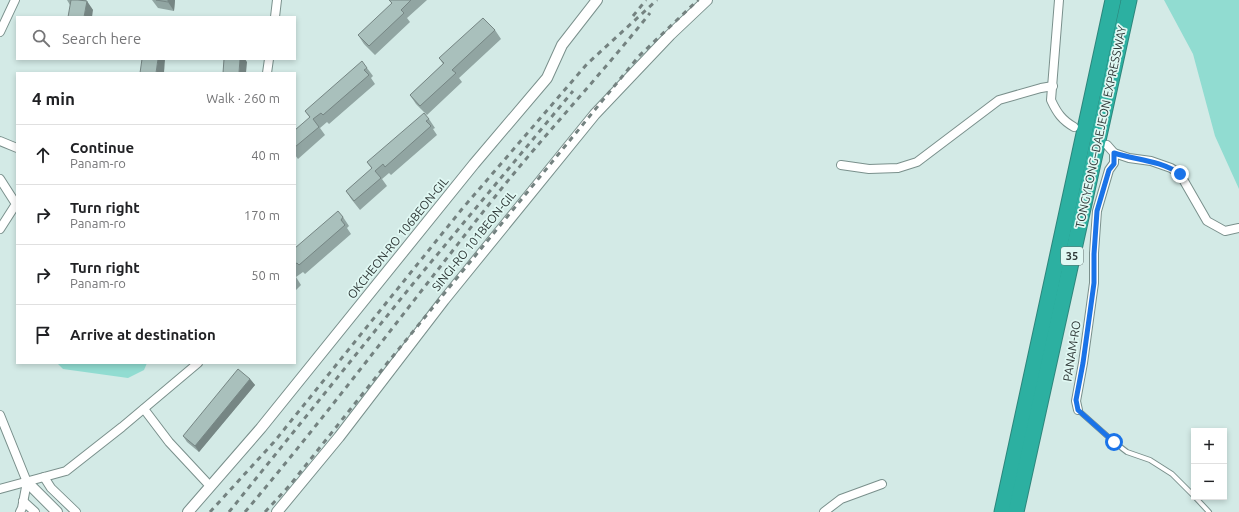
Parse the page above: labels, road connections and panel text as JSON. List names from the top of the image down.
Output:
{
  "streets": {
    "highway": ["TONGYEONG–DAEJEON EXPRESSWAY", "35"],
    "street": ["OKCHEON-RO 106BEON-GIL", "SINGI-RO 101BEON-GIL", "PANAM-RO"]
  },
  "page": {
    "search": "Search here",
    "heading": ["4 min", "Walk · 260 m"],
    "list": [
      ["Continue", "Panam-ro", "40 m"],
      ["Turn right", "Panam-ro", "170 m"],
      ["Turn right", "Panam-ro", "50 m"],
      "Arrive at destination"
    ],
    "map_buttons": ["+", "−"]
  }
}
